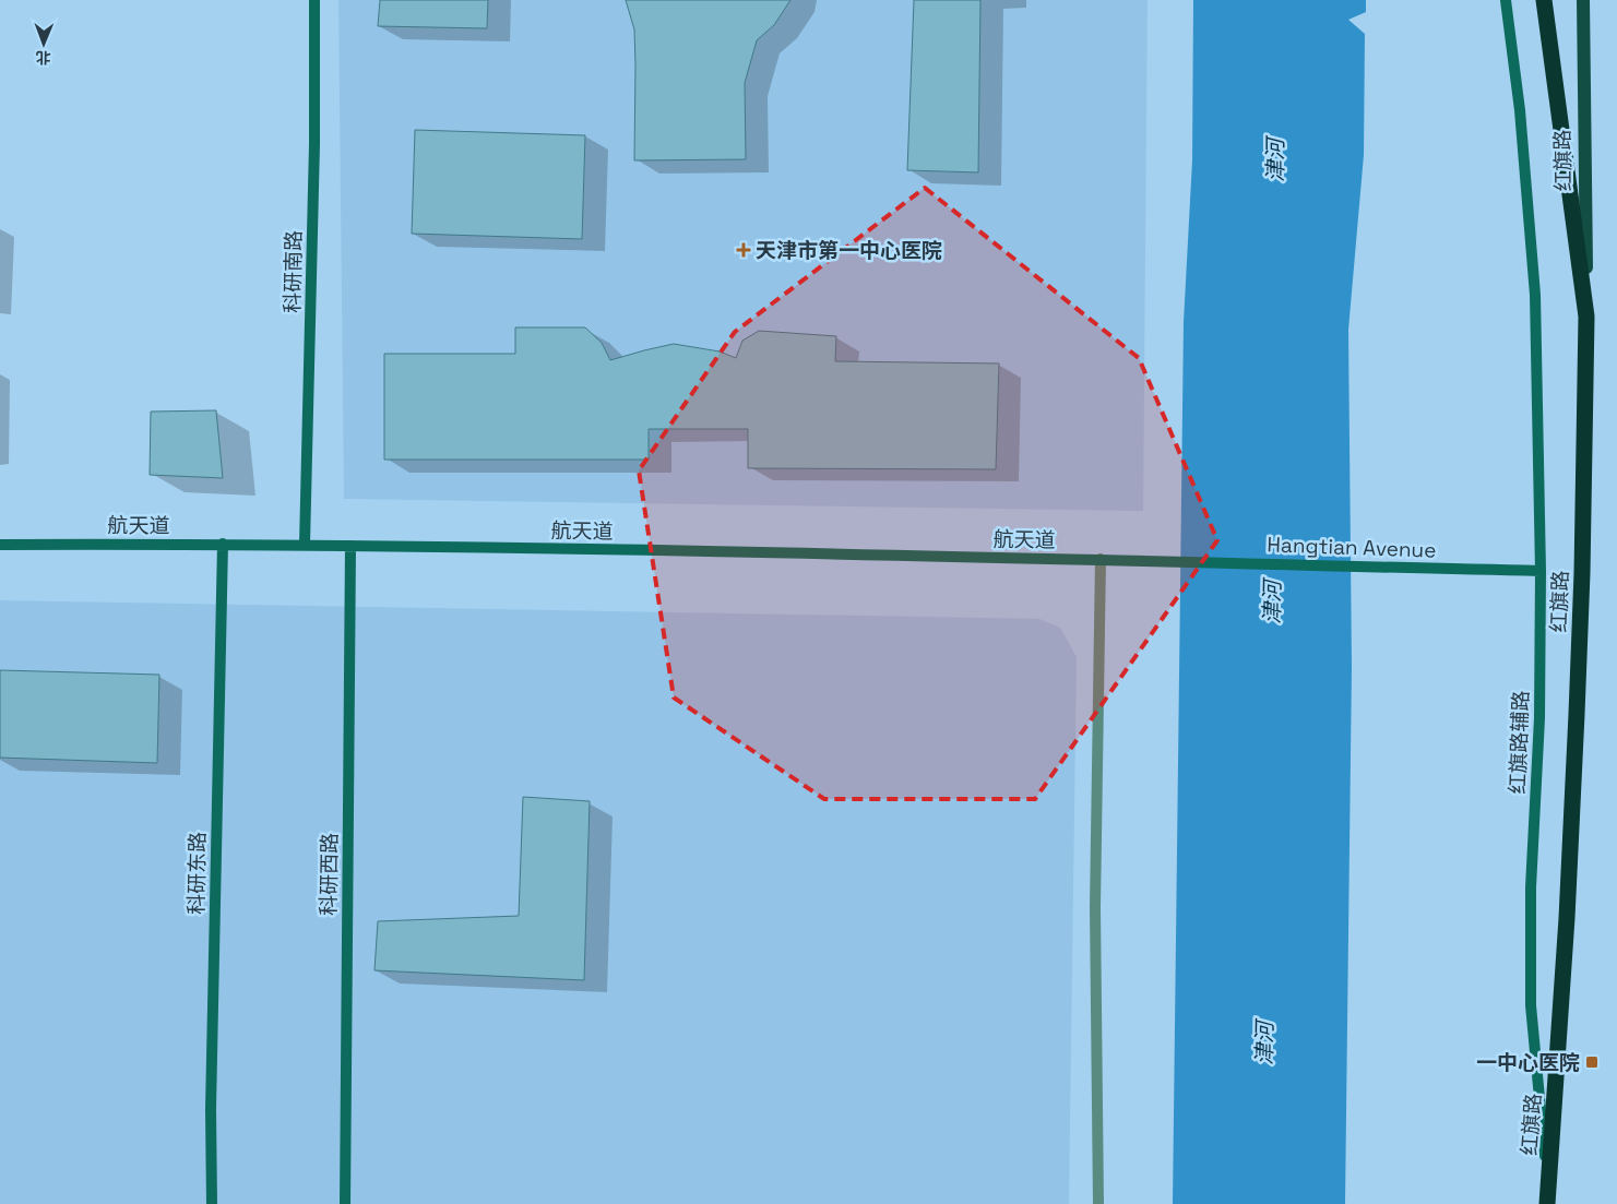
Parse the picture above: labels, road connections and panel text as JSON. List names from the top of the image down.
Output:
{
  "streets": {
    "highway": ["红旗路"],
    "street": [
      "科研南路",
      "航天道",
      "Hangtian Avenue",
      "红旗路辅路",
      "科研东路",
      "科研西路"
    ]
  },
  "crossings": [
    ["红旗路", "红旗路辅路"],
    ["科研南路", "航天道"],
    ["航天道", "Hangtian Avenue"],
    ["航天道", "科研东路"],
    ["航天道", "科研西路"],
    ["Hangtian Avenue", "红旗路辅路"]
  ],
  "water": ["津河"],
  "places": {
    "health": ["天津市第一中心医院"],
    "transit": ["一中心医院"]
  },
  "north": "bottom"
}
